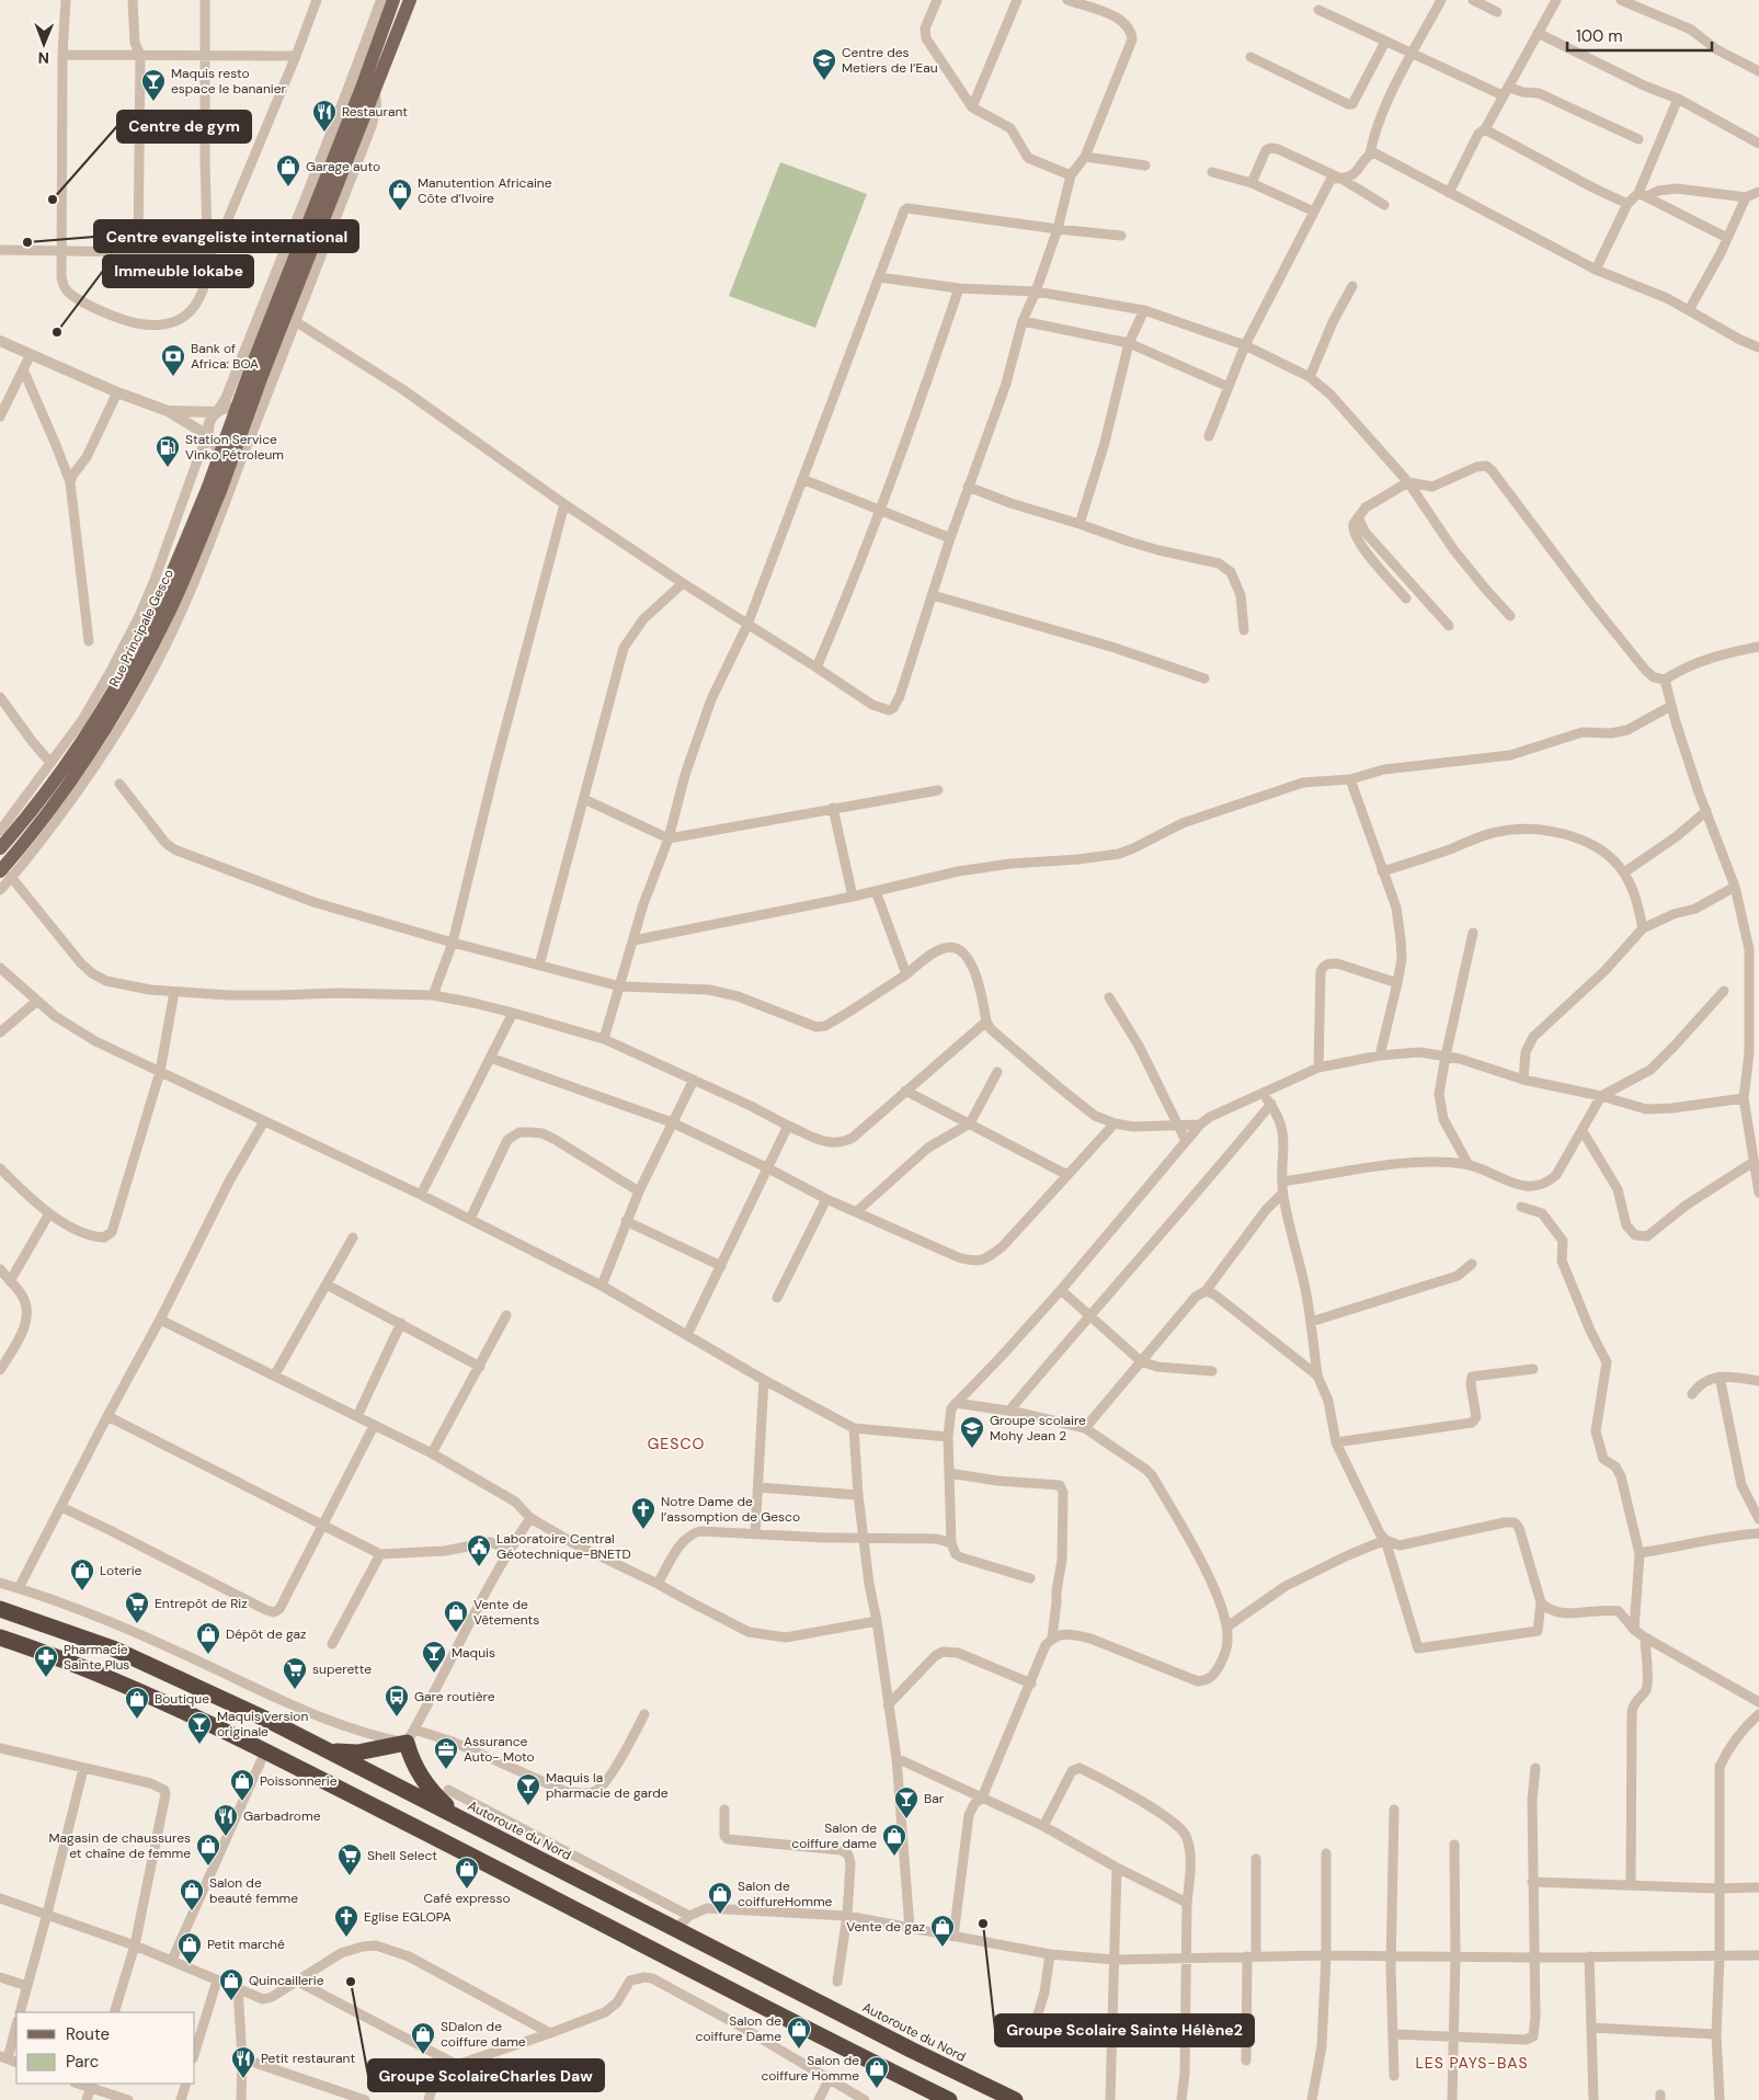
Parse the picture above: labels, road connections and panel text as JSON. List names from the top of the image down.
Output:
{
  "streets": {
    "highway": ["Autoroute du Nord"],
    "main road": ["Rue Principale Gesco"]
  },
  "districts": ["GESCO", "LES PAYS-BAS"],
  "places": {
    "school or university": ["Centre des Metiers de l’Eau", "Groupe scolaire Mohy Jean 2"],
    "bar": [
      "Maquis resto espace le bananier",
      "Maquis",
      "Maquis version originale",
      "Maquis la pharmacie de garde",
      "Bar"
    ],
    "restaurant": ["Restaurant", "Garbadrome", "Petit restaurant"],
    "shop": [
      "Garage auto",
      "Manutention Africaine Côte d’Ivoire",
      "Loterie",
      "Vente de Vêtements",
      "Dépôt de gaz",
      "Boutique",
      "Poissonnerie",
      "Salon de coiffure dame",
      "Magasin de chaussures et chaîne de femme",
      "Café expresso",
      "Salon de beauté femme",
      "Salon de coiffureHomme",
      "Vente de gaz",
      "Petit marché",
      "Quincaillerie",
      "Salon de coiffure Dame",
      "SDalon de coiffure dame",
      "Salon de coiffure Homme"
    ],
    "other": [
      "Centre de gym",
      "Centre evangeliste international",
      "Immeuble lokabe",
      "Groupe Scolaire Sainte Hélène2",
      "Groupe ScolaireCharles Daw"
    ],
    "bank": ["Bank of Africa: BOA"],
    "fuel station": ["Station Service Vinko Pétroleum"],
    "church": ["Notre Dame de l’assomption de Gesco", "Eglise EGLOPA"],
    "public building": ["Laboratoire Central Géotechnique-BNETD"],
    "supermarket": ["Entrepôt de Riz", "superette", "Shell Select"],
    "pharmacy": ["Pharmacie Sainte Plus"],
    "bus stop": ["Gare routière"],
    "office": ["Assurance Auto- Moto"]
  },
  "legend": ["Route", "Parc"],
  "scale_bar": "100 m",
  "north": "bottom"
}
